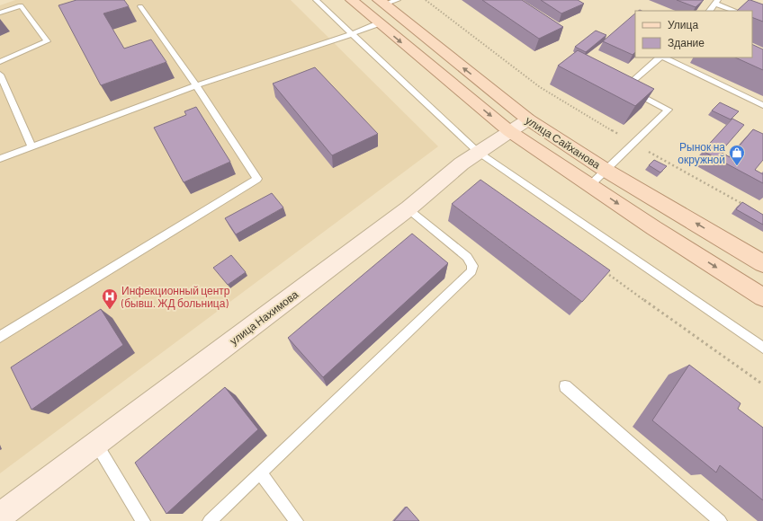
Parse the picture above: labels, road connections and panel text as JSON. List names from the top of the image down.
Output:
{
  "streets": {
    "main road": ["улица Сайханова"],
    "street": ["улица Нахимова"]
  },
  "crossings": [
    ["улица Сайханова", "улица Нахимова"]
  ],
  "places": {
    "shop": ["Рынок на окружной"],
    "hospital": ["Инфекционный центр (бывш. ЖД больница)"]
  },
  "legend": ["Улица", "Здание"]
}
